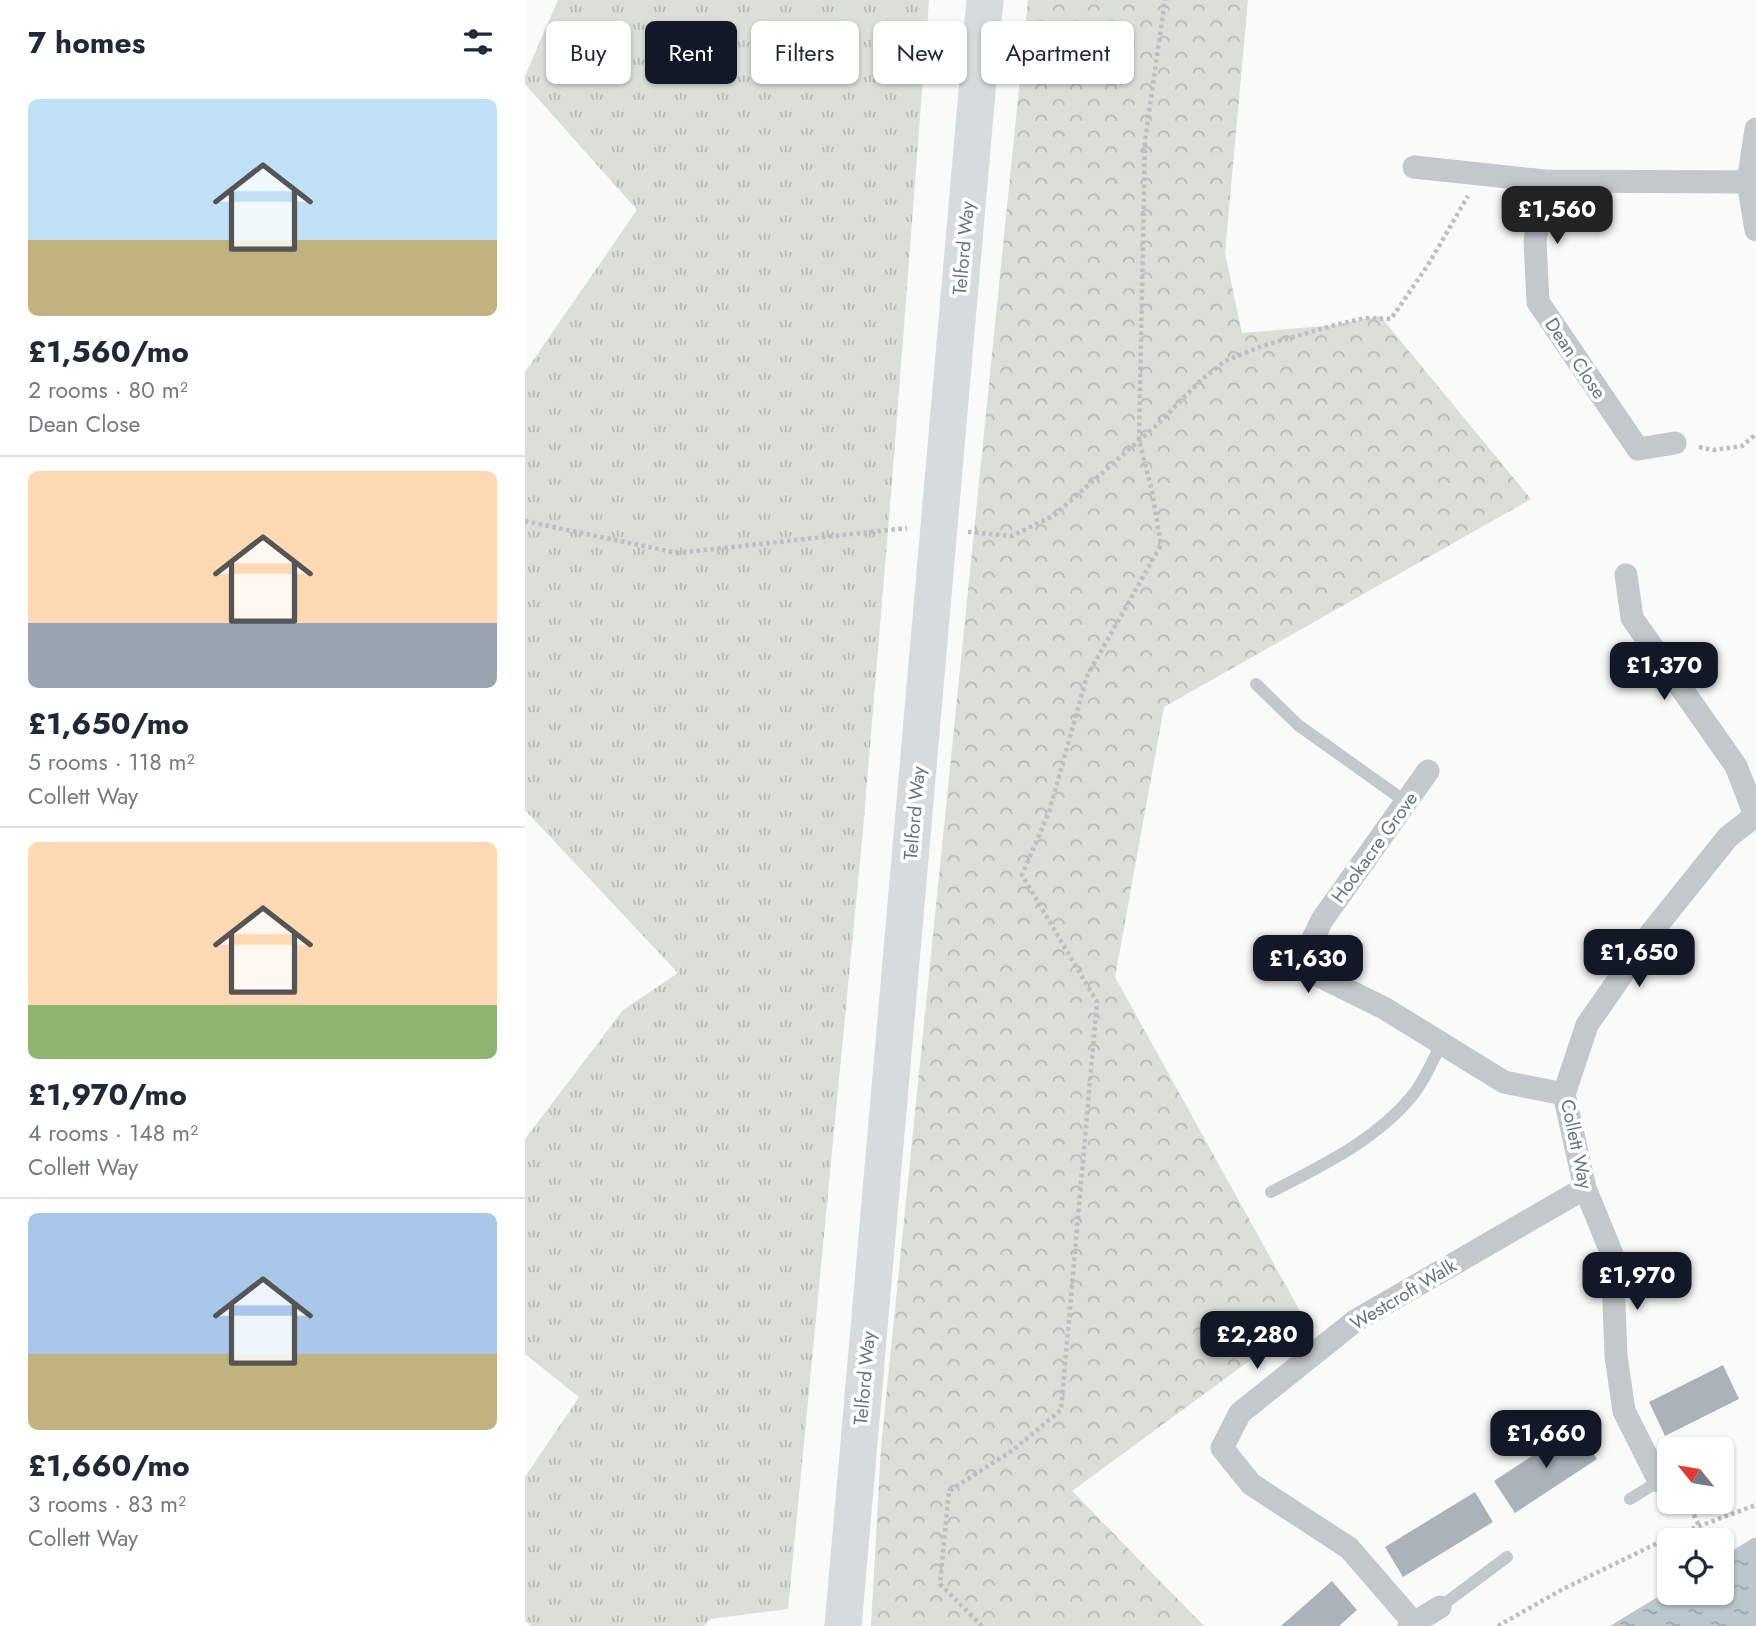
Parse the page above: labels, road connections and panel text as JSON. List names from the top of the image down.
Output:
{
  "streets": {
    "main road": ["Telford Way"],
    "street": [
      "Dean Close",
      "Hookacre Grove",
      "Collett Way",
      "Westcroft Walk"
    ]
  },
  "crossings": [
    ["Hookacre Grove", "Collett Way"],
    ["Collett Way", "Westcroft Walk"]
  ],
  "north": "top left",
  "page": {
    "heading": "7 homes",
    "chip": [
      "Buy",
      "Rent",
      "Filters",
      "New",
      "Apartment"
    ],
    "list": [
      {
        "name": "£1,560/mo",
        "note": "2 rooms · 80 m² · Dean Close"
      },
      {
        "name": "£1,650/mo",
        "note": "5 rooms · 118 m² · Collett Way"
      },
      {
        "name": "£1,970/mo",
        "note": "4 rooms · 148 m² · Collett Way"
      },
      {
        "name": "£1,660/mo",
        "note": "3 rooms · 83 m² · Collett Way"
      }
    ],
    "price": [
      "£1,560",
      "£1,370",
      "£1,650",
      "£1,630",
      "£1,970",
      "£2,280",
      "£1,660"
    ]
  }
}
